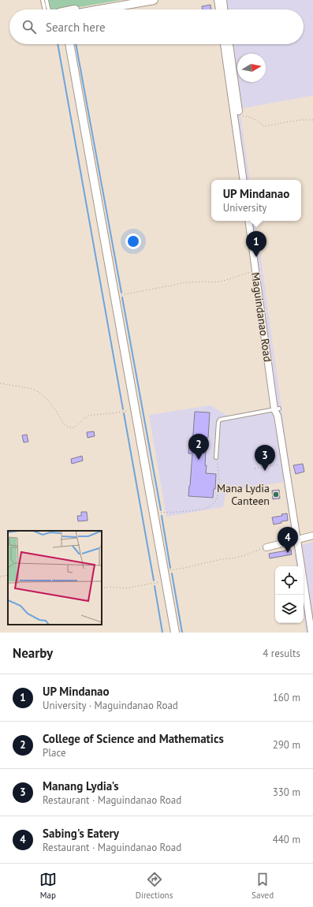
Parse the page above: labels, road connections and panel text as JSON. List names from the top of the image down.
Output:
{
  "streets": {
    "street": ["Maguindanao Road"]
  },
  "places": ["Mana Lydia Canteen"],
  "north": "right",
  "page": {
    "search": "Search here",
    "popup": ["UP Mindanao", "University"],
    "pins": [
      "1",
      "2",
      "3",
      "4"
    ],
    "heading": ["Nearby", "4 results"],
    "list": [
      {
        "mark": "1",
        "name": "UP Mindanao",
        "note": "University · Maguindanao Road",
        "value": "160 m"
      },
      {
        "mark": "2",
        "name": "College of Science and Mathematics",
        "note": "Place",
        "value": "290 m"
      },
      {
        "mark": "3",
        "name": "Manang Lydia's",
        "note": "Restaurant · Maguindanao Road",
        "value": "330 m"
      },
      {
        "mark": "4",
        "name": "Sabing's Eatery",
        "note": "Restaurant · Maguindanao Road",
        "value": "440 m"
      }
    ],
    "nav": ["Map", "Directions", "Saved"]
  }
}
